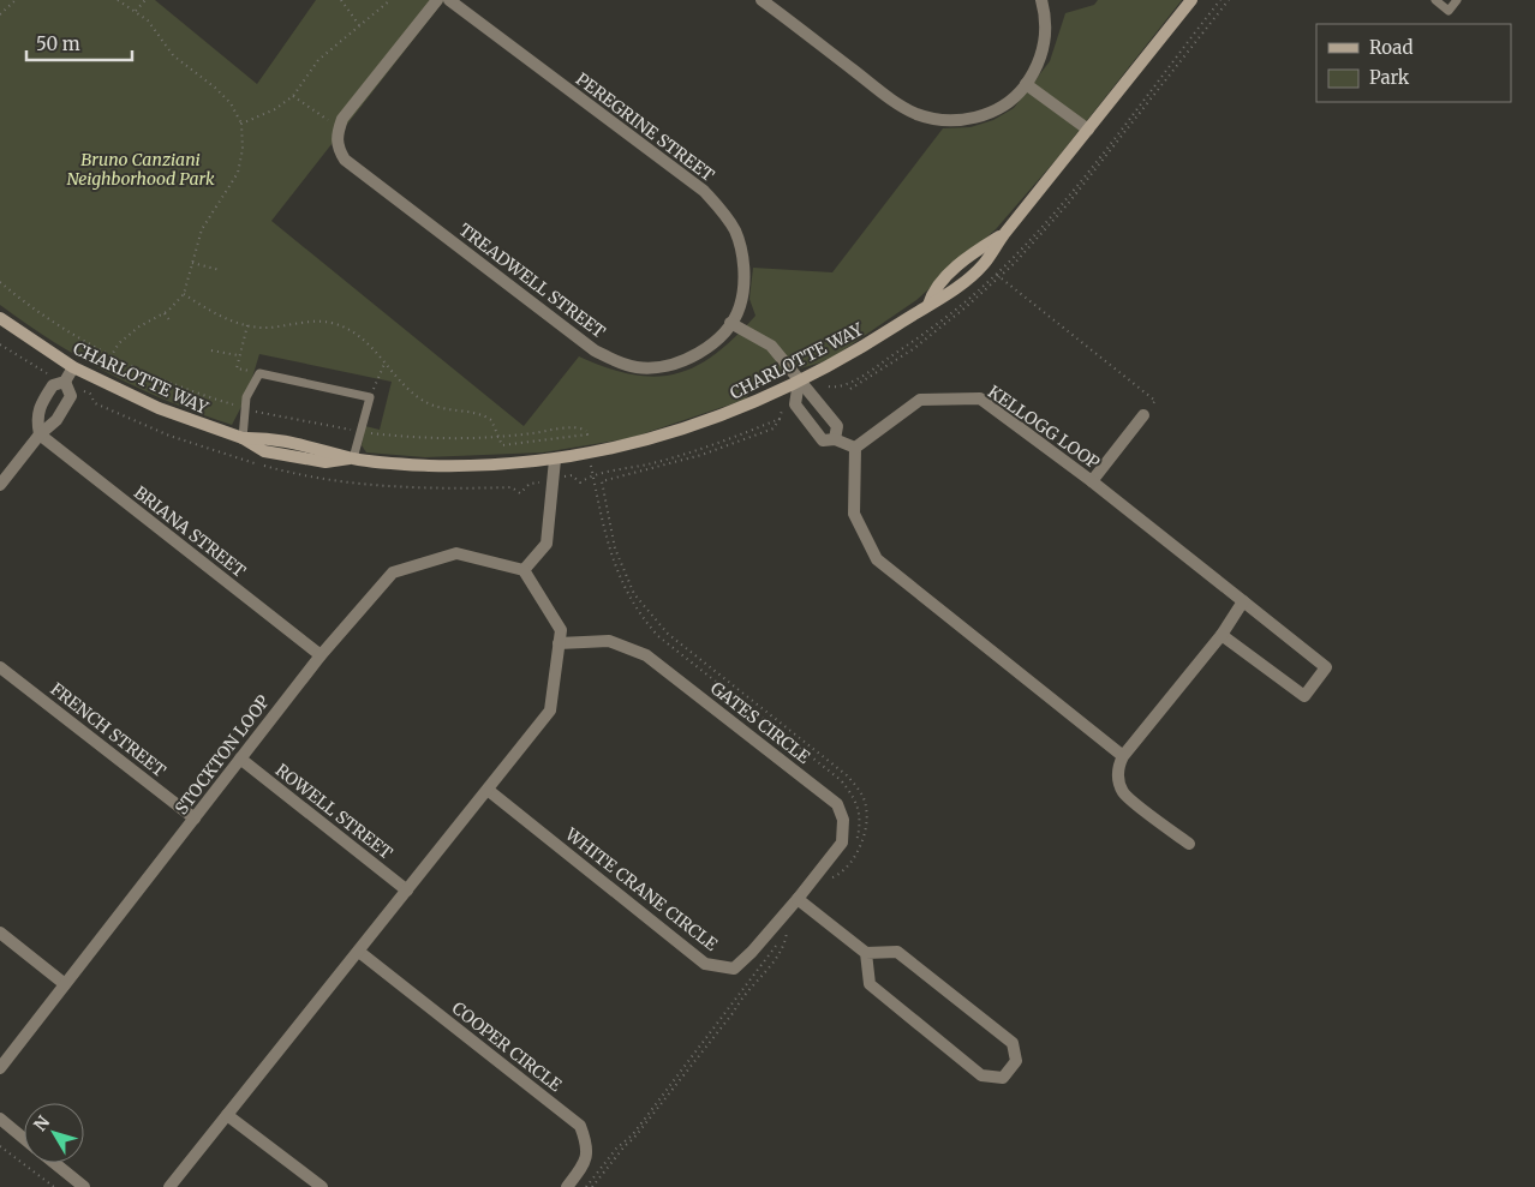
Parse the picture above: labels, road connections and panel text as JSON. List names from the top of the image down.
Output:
{
  "streets": {
    "street": [
      "PEREGRINE STREET",
      "TREADWELL STREET",
      "CHARLOTTE WAY",
      "KELLOGG LOOP",
      "BRIANA STREET",
      "GATES CIRCLE",
      "FRENCH STREET",
      "STOCKTON LOOP",
      "ROWELL STREET",
      "WHITE CRANE CIRCLE",
      "COOPER CIRCLE"
    ]
  },
  "crossings": [
    ["PEREGRINE STREET", "TREADWELL STREET"],
    ["BRIANA STREET", "STOCKTON LOOP"],
    ["GATES CIRCLE", "WHITE CRANE CIRCLE"],
    ["FRENCH STREET", "STOCKTON LOOP"],
    ["STOCKTON LOOP", "ROWELL STREET"]
  ],
  "parks": ["Bruno Canziani Neighborhood Park"],
  "legend": ["Road", "Park"],
  "scale_bar": "50 m",
  "north": "top left"
}
